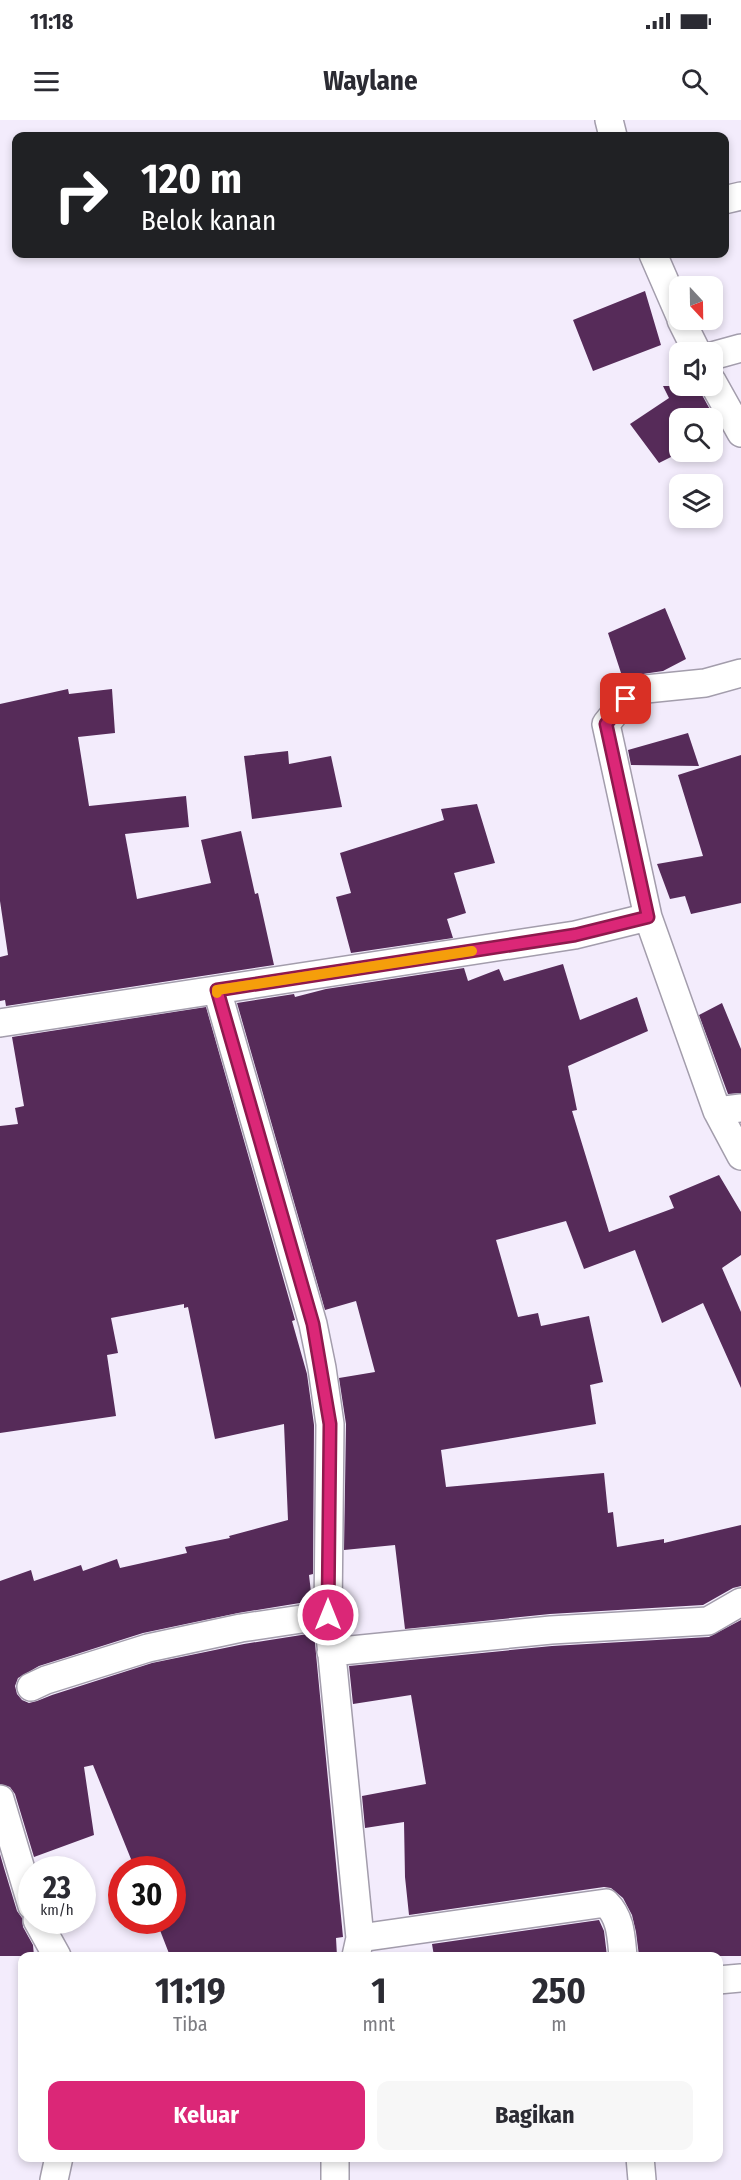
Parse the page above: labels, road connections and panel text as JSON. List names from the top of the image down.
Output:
{
  "north": "bottom",
  "page": {
    "status": "11:18",
    "header": "Waylane",
    "turn": ["120 m", "Belok kanan"],
    "speed": "23 km/h",
    "limit": "30",
    "eta": [
      "11:19",
      "Tiba",
      "1",
      "mnt",
      "250",
      "m"
    ],
    "buttons": ["Keluar", "Bagikan"]
  }
}
